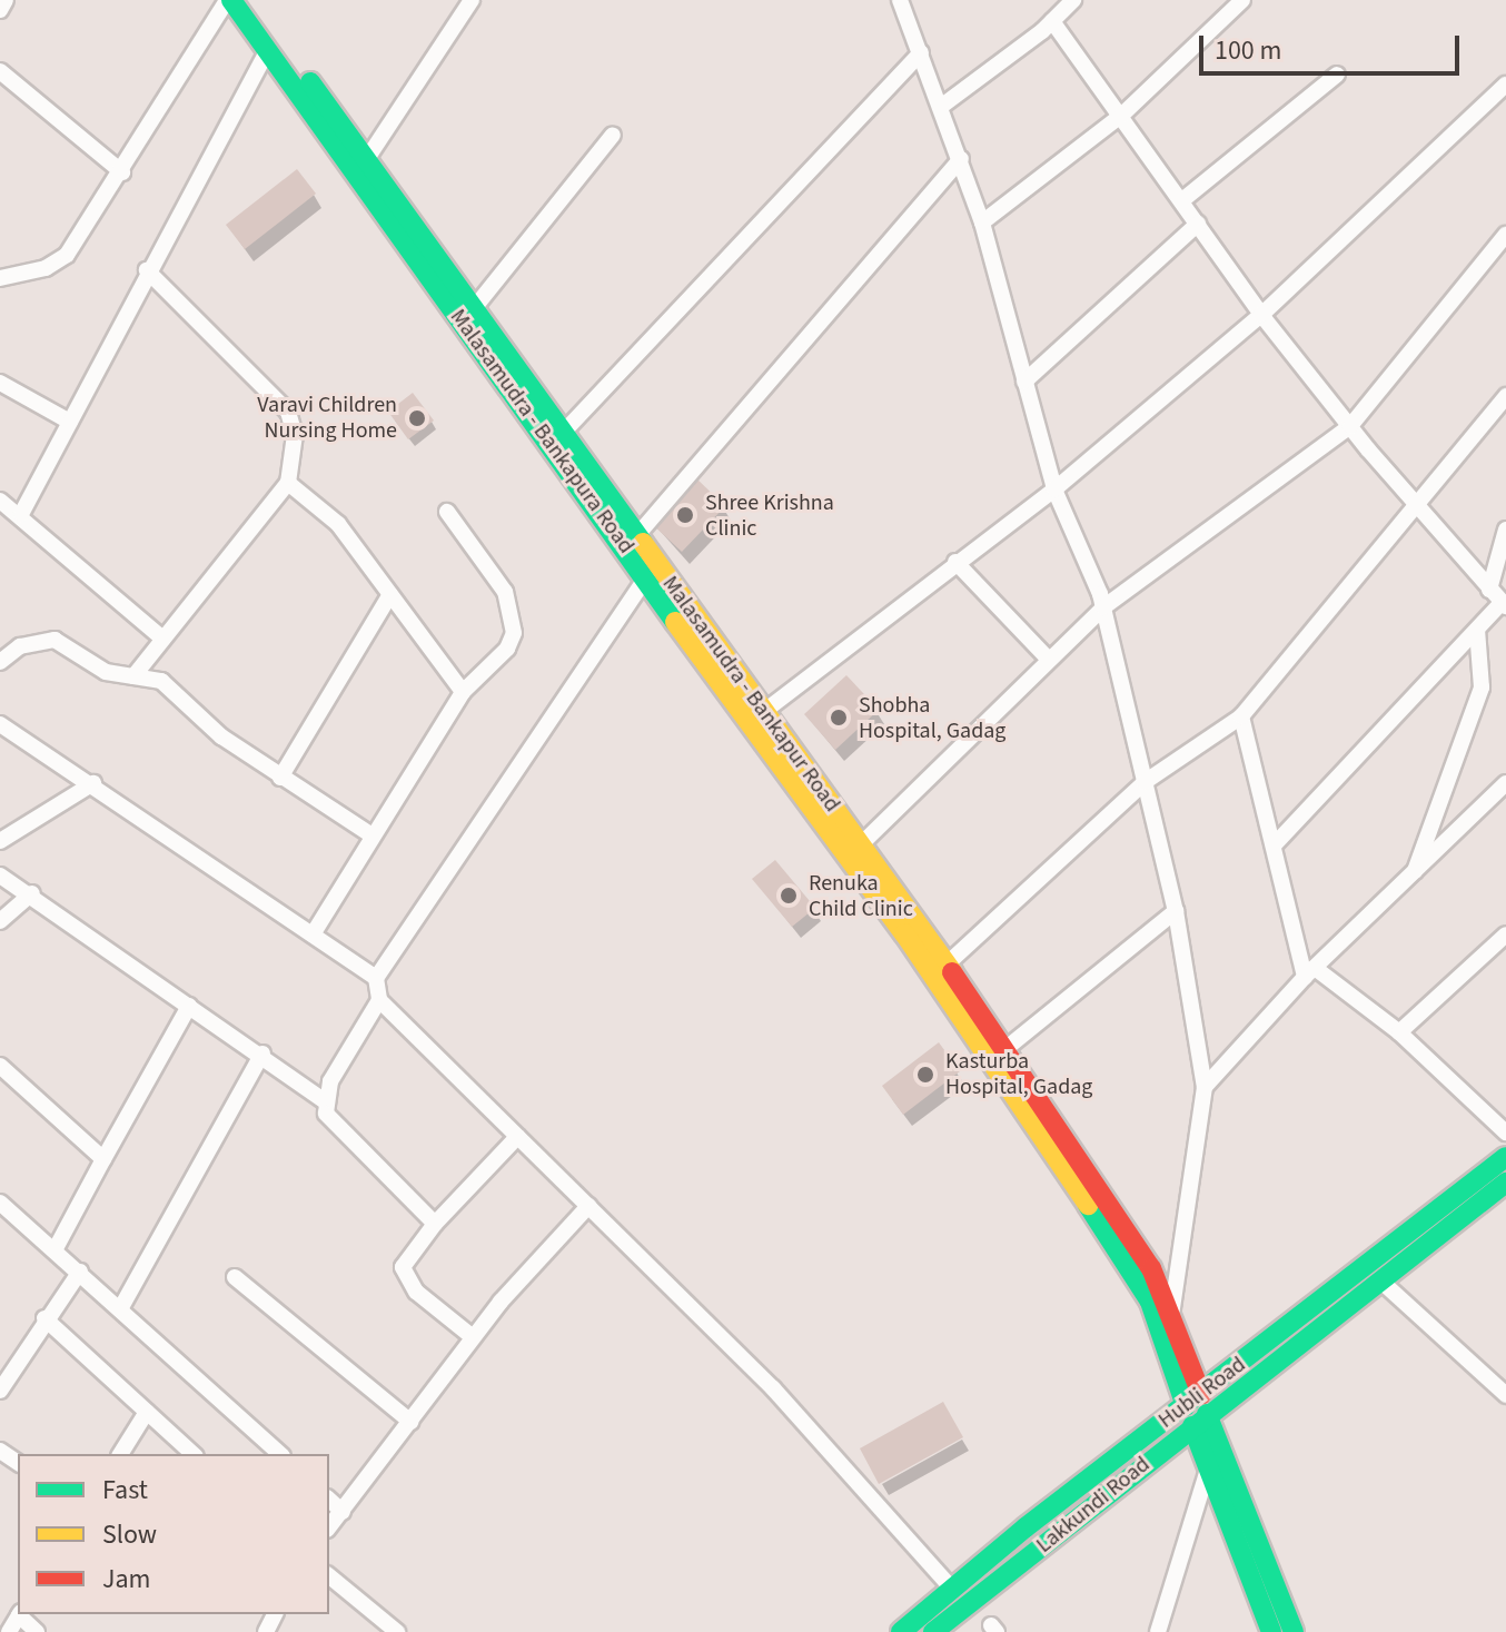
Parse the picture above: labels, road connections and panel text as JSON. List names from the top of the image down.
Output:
{
  "streets": {
    "main road": [
      "Malasamudra - Bankapura Road",
      "Malasamudra - Bankapur Road",
      "Hubli Road",
      "Lakkundi Road"
    ]
  },
  "crossings": [
    ["Malasamudra - Bankapura Road", "Malasamudra - Bankapur Road"],
    ["Malasamudra - Bankapura Road", "Hubli Road"],
    ["Malasamudra - Bankapura Road", "Lakkundi Road"],
    ["Malasamudra - Bankapur Road", "Hubli Road"],
    ["Malasamudra - Bankapur Road", "Lakkundi Road"],
    ["Hubli Road", "Lakkundi Road"]
  ],
  "places": [
    "Varavi Children Nursing Home",
    "Shree Krishna Clinic",
    "Shobha Hospital, Gadag",
    "Renuka Child Clinic",
    "Kasturba Hospital, Gadag"
  ],
  "legend": ["Fast", "Slow", "Jam"],
  "scale_bar": "100 m"
}
